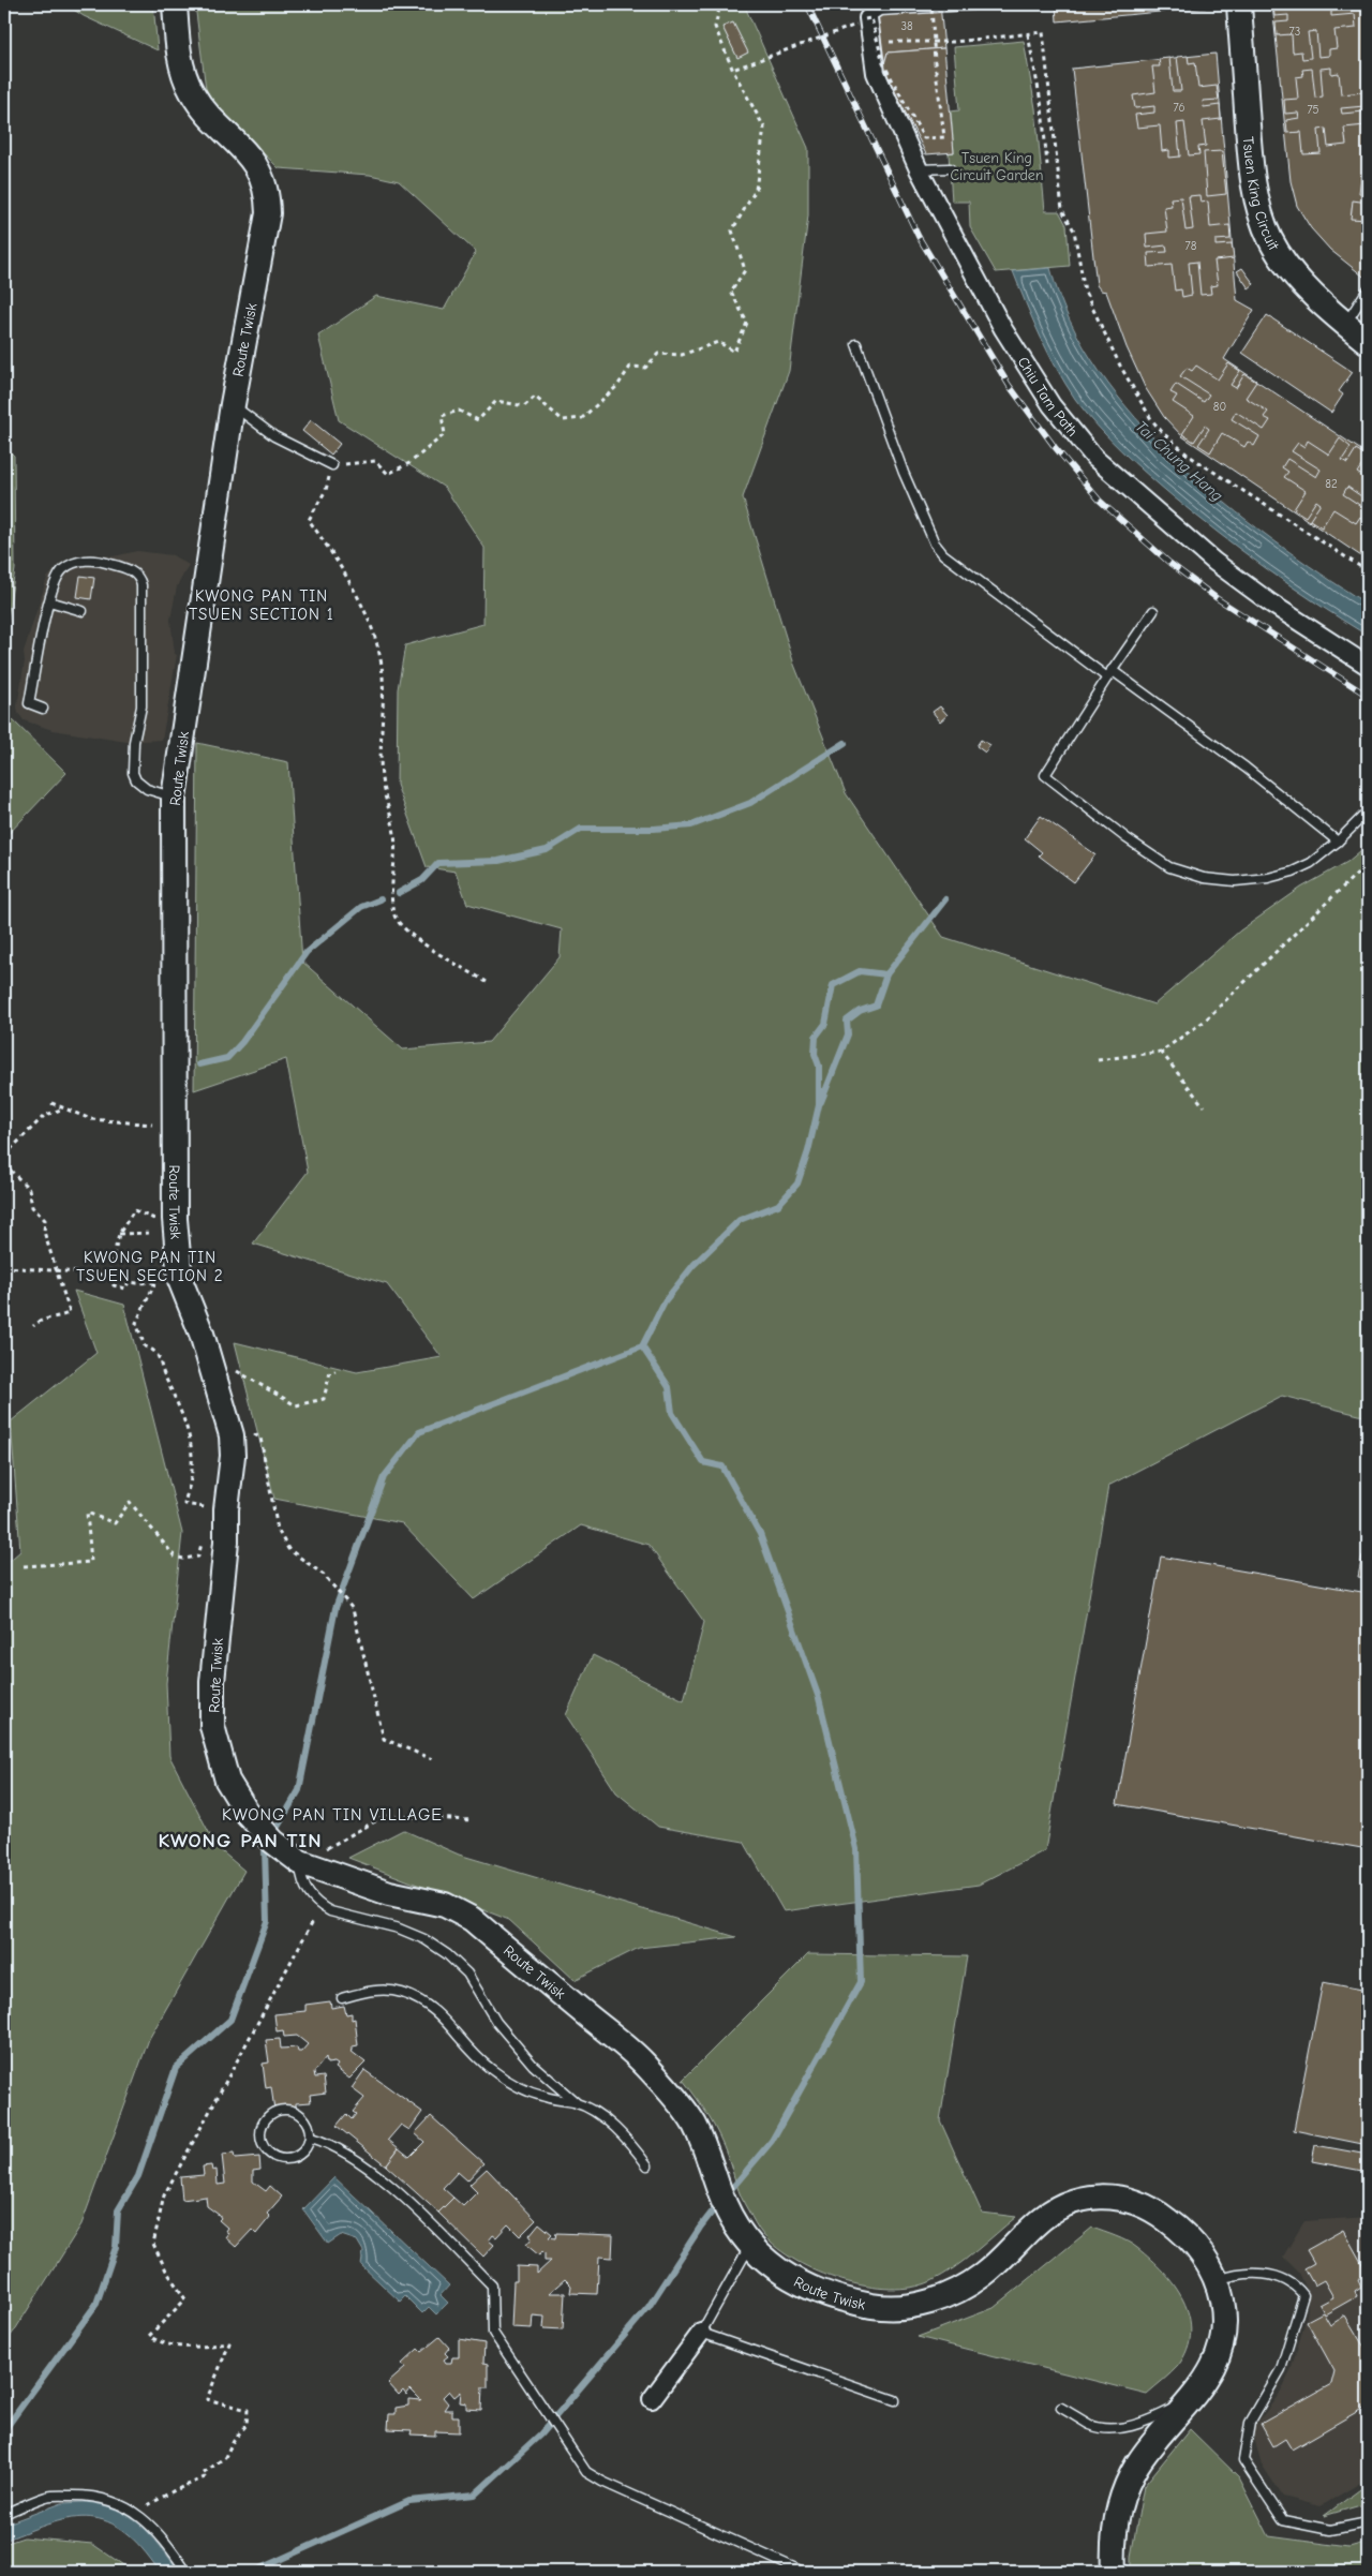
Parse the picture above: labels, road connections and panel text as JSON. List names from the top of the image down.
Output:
{
  "streets": {
    "main road": ["Tsuen King Circuit", "Route Twisk"],
    "street": ["Chiu Tam Path"]
  },
  "districts": [
    "KWONG PAN TIN TSUEN SECTION 1",
    "KWONG PAN TIN TSUEN SECTION 2",
    "KWONG PAN TIN VILLAGE",
    "KWONG PAN TIN"
  ],
  "water": ["Tai Chung Hang"],
  "parks": ["Tsuen King Circuit Garden"],
  "house_numbers": [
    "38",
    "73",
    "76",
    "75",
    "78",
    "80",
    "82"
  ]
}
